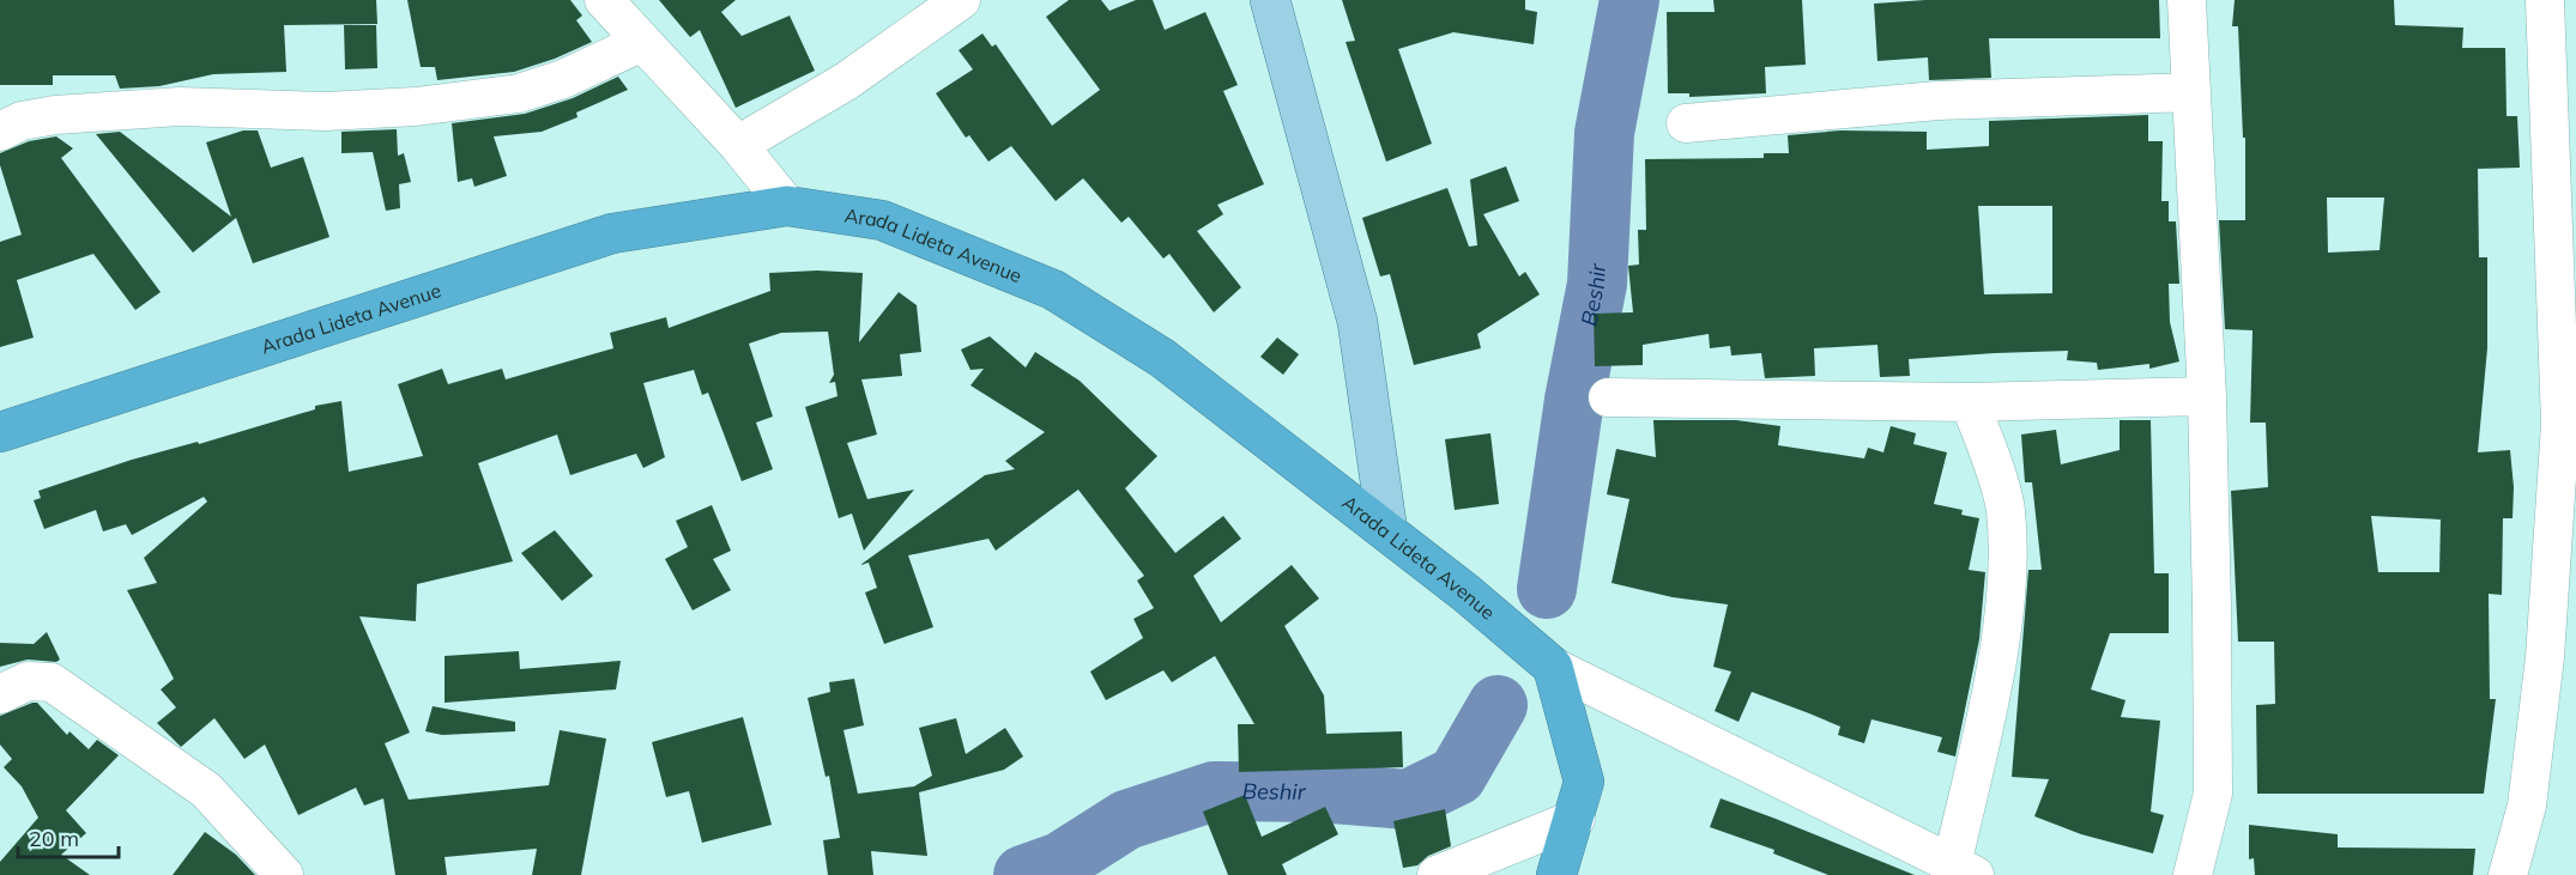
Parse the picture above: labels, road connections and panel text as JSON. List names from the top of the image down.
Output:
{
  "streets": {
    "highway": ["Arada Lideta Avenue"]
  },
  "water": ["Beshir"],
  "scale_bar": "20 m"
}
